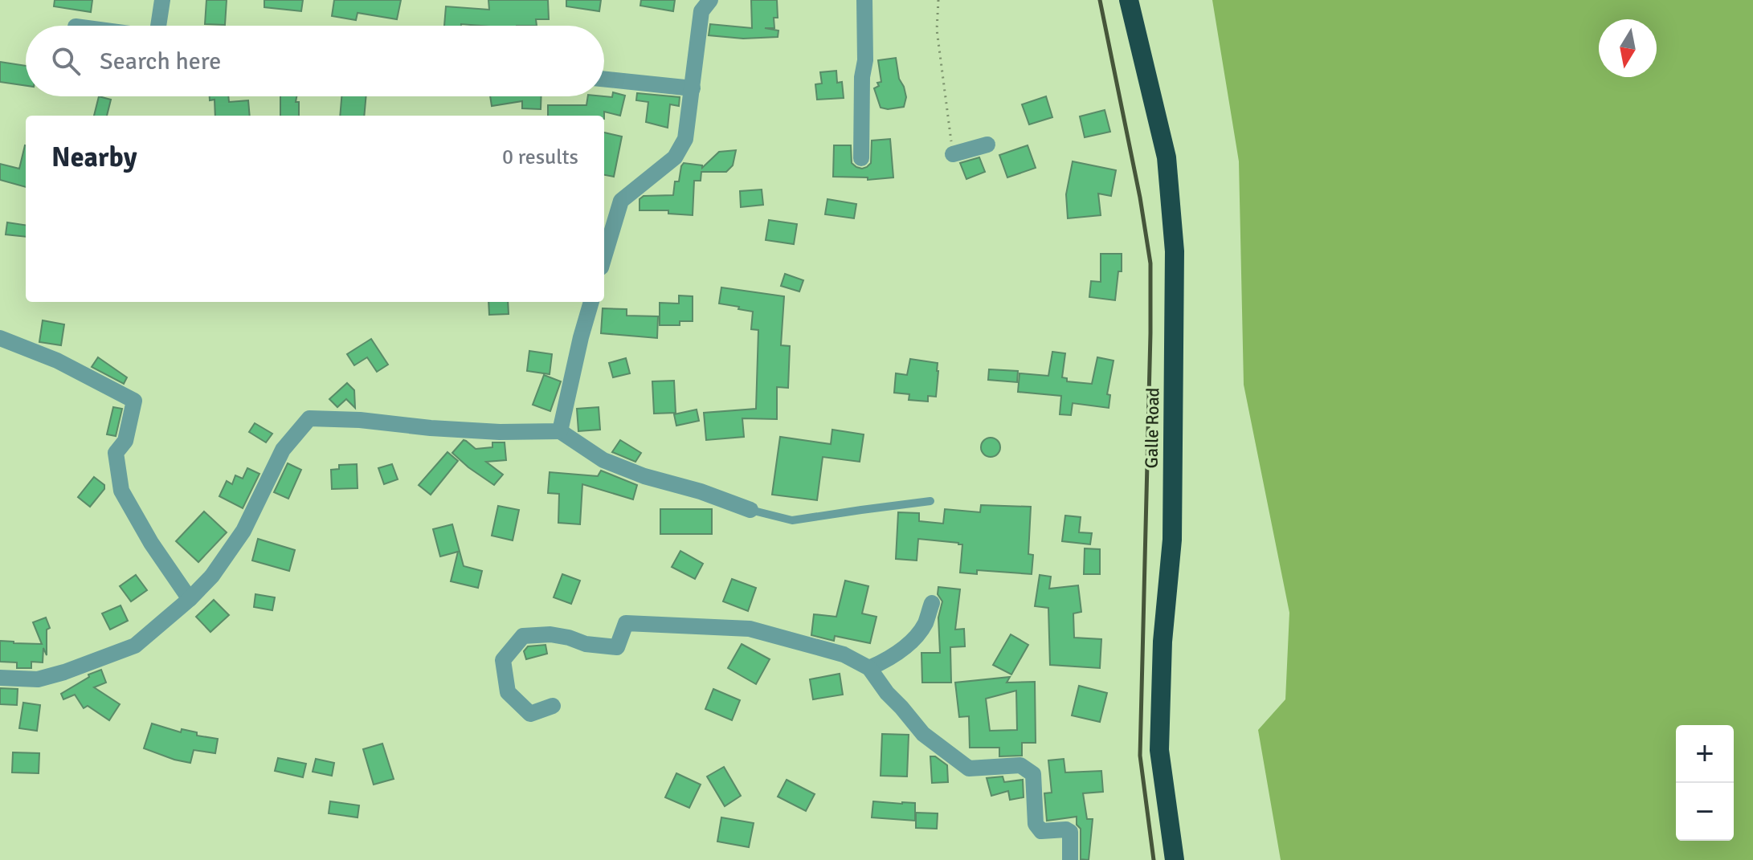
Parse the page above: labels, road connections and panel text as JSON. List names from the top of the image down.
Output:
{
  "streets": {
    "highway": ["Galle Road"]
  },
  "north": "bottom",
  "page": {
    "search": "Search here",
    "heading": ["Nearby", "0 results"],
    "map_buttons": ["+", "−"]
  }
}
